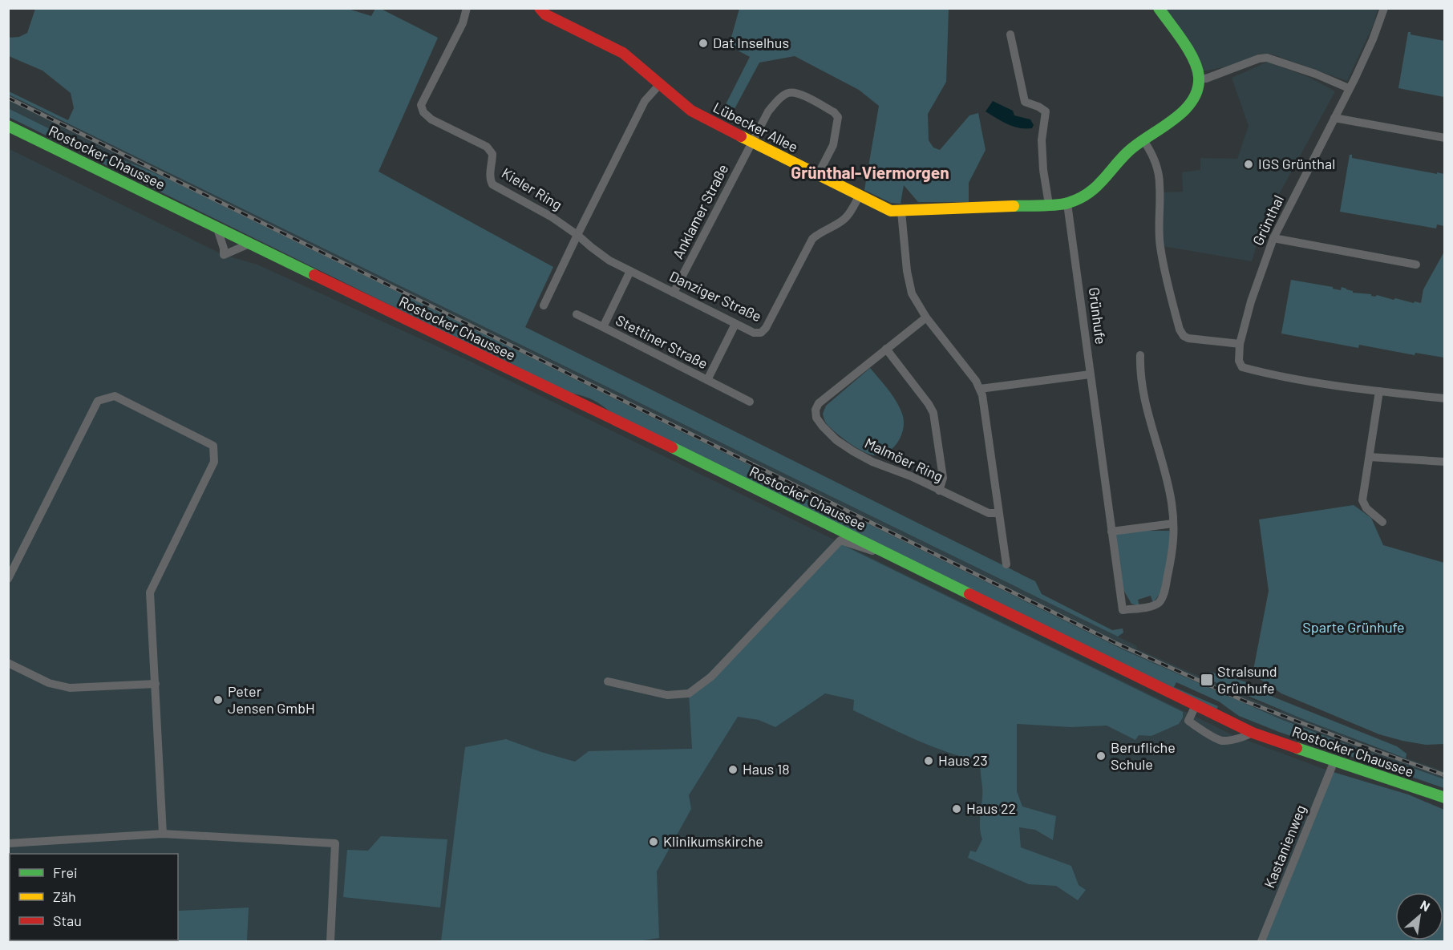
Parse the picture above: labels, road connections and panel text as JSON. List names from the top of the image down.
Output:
{
  "streets": {
    "main road": ["Lübecker Allee", "Rostocker Chaussee"],
    "street": [
      "Kieler Ring",
      "Anklamer Straße",
      "Grünthal",
      "Danziger Straße",
      "Grünhufe",
      "Stettiner Straße",
      "Malmöer Ring",
      "Kastanienweg"
    ]
  },
  "crossings": [
    ["Lübecker Allee", "Anklamer Straße"],
    ["Lübecker Allee", "Danziger Straße"],
    ["Lübecker Allee", "Grünhufe"],
    ["Rostocker Chaussee", "Kastanienweg"],
    ["Kieler Ring", "Danziger Straße"],
    ["Anklamer Straße", "Danziger Straße"],
    ["Danziger Straße", "Stettiner Straße"]
  ],
  "districts": ["Grünthal-Viermorgen"],
  "parks": ["Sparte Grünhufe"],
  "places": {
    "other": [
      "Dat Inselhus",
      "IGS Grünthal",
      "Peter Jensen GmbH",
      "Berufliche Schule",
      "Haus 23",
      "Haus 18",
      "Haus 22",
      "Klinikumskirche"
    ],
    "transit": ["Stralsund Grünhufe"]
  },
  "legend": ["Frei", "Zäh", "Stau"],
  "north": "top right"
}
